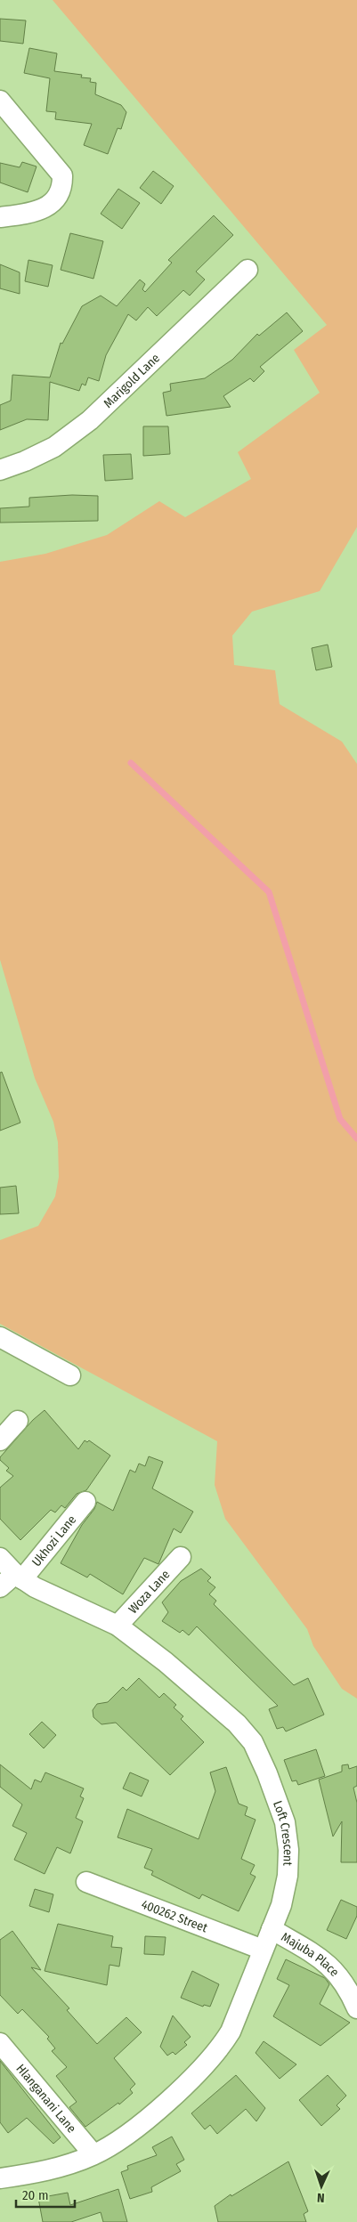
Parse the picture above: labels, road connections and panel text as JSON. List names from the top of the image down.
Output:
{
  "streets": {
    "street": [
      "Marigold Lane",
      "Ukhozi Lane",
      "Woza Lane",
      "Loft Crescent",
      "400262 Street",
      "Majuba Place",
      "Hlanganani Lane"
    ]
  },
  "crossings": [
    ["Ukhozi Lane", "Loft Crescent"],
    ["Woza Lane", "Loft Crescent"],
    ["Loft Crescent", "400262 Street"],
    ["Loft Crescent", "Majuba Place"],
    ["Loft Crescent", "Hlanganani Lane"]
  ],
  "scale_bar": "20 m",
  "north": "bottom"
}
